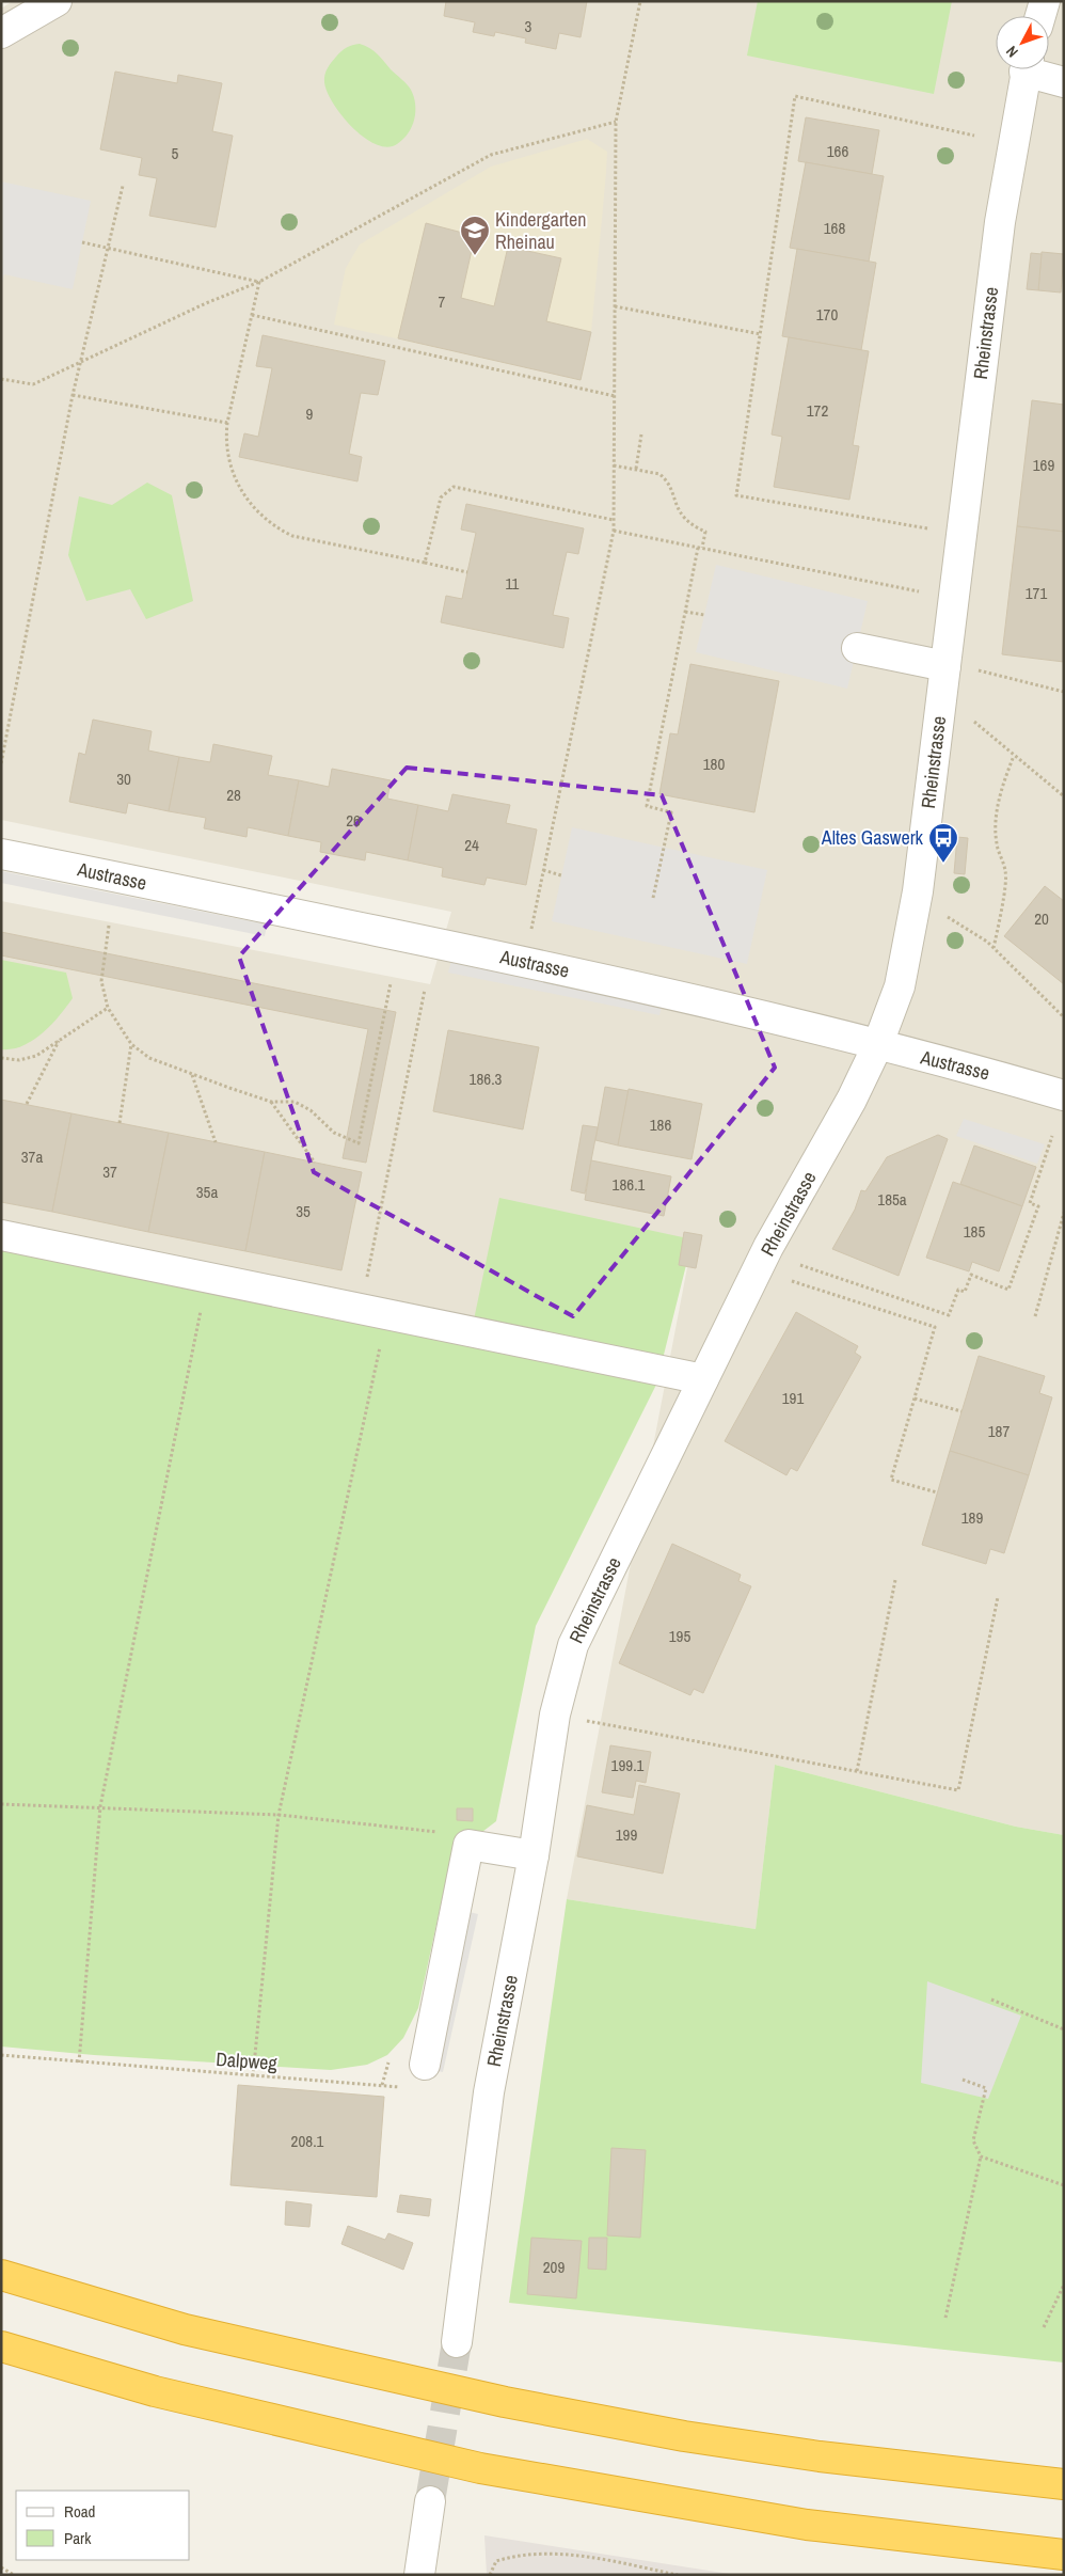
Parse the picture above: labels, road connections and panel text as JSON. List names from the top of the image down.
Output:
{
  "streets": {
    "street": ["Rheinstrasse", "Austrasse"],
    "path": ["Dalpweg"]
  },
  "crossings": [
    ["Rheinstrasse", "Austrasse"]
  ],
  "places": {
    "school or university": ["Kindergarten Rheinau"],
    "bus stop": ["Altes Gaswerk"]
  },
  "house_numbers": [
    "3",
    "166",
    "5",
    "168",
    "7",
    "170",
    "172",
    "9",
    "169",
    "11",
    "171",
    "180",
    "30",
    "28",
    "26",
    "24",
    "20",
    "186.3",
    "186",
    "37a",
    "37",
    "186.1",
    "35a",
    "185a",
    "35",
    "185",
    "191",
    "187",
    "189",
    "195",
    "199.1",
    "199",
    "208.1",
    "209"
  ],
  "legend": ["Road", "Park"],
  "north": "bottom left"
}
